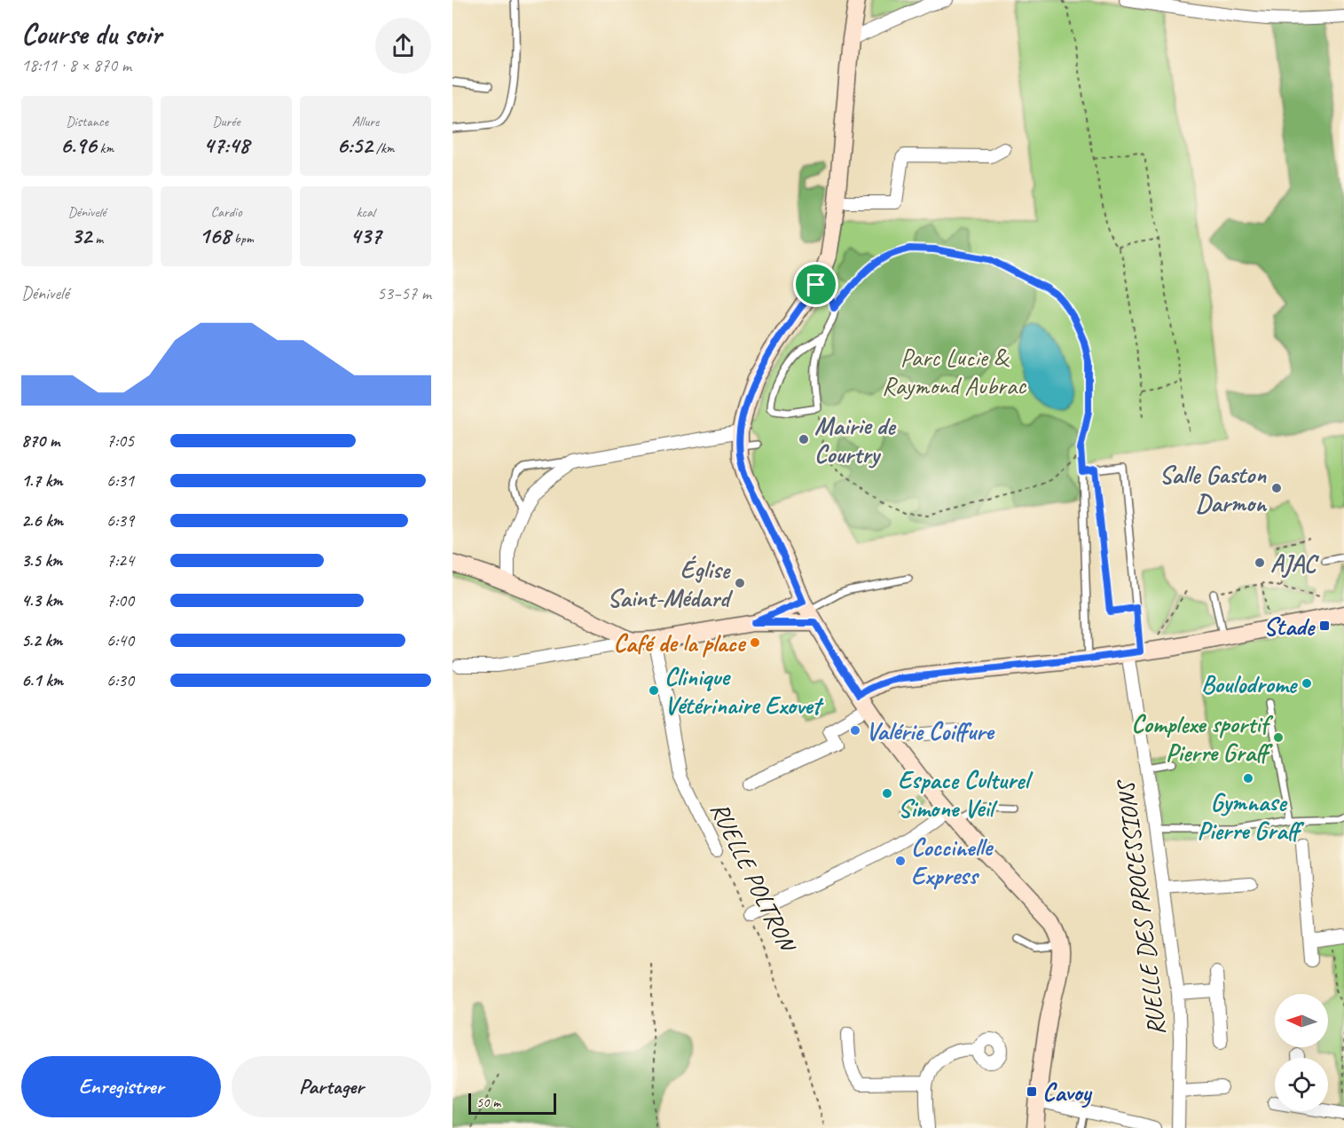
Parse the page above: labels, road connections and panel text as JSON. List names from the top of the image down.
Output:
{
  "streets": {
    "street": ["RUELLE POLTRON", "RUELLE DES PROCESSIONS"]
  },
  "parks": ["Parc Lucie & Raymond Aubrac"],
  "places": {
    "other": [
      "Mairie de Courtry",
      "Salle Gaston Darmon",
      "AJAC",
      "Église Saint-Médard",
      "Café de la place",
      "Boulodrome",
      "Clinique Vétérinaire Exovet",
      "Valérie Coiffure",
      "Complexe sportif Pierre Graff",
      "Gymnase Pierre Graff",
      "Espace Culturel Simone Veil",
      "Coccinelle Express"
    ],
    "transit": ["Stade", "Cavoy"]
  },
  "scale_bar": "50 m",
  "north": "left",
  "page": {
    "heading": ["Course du soir", "18:11 · 8 × 870 m"],
    "stats": [
      ["Distance", "6.96 km"],
      ["Durée", "47:48"],
      ["Allure", "6:52 /km"],
      ["Dénivelé", "32 m"],
      ["Cardio", "168 bpm"],
      ["kcal", "437"]
    ],
    "chart": ["Dénivelé", "53–57 m"],
    "list": [
      {
        "name": "870 m",
        "note": "7:05"
      },
      {
        "name": "1.7 km",
        "note": "6:31"
      },
      {
        "name": "2.6 km",
        "note": "6:39"
      },
      {
        "name": "3.5 km",
        "note": "7:24"
      },
      {
        "name": "4.3 km",
        "note": "7:00"
      },
      {
        "name": "5.2 km",
        "note": "6:40"
      },
      {
        "name": "6.1 km",
        "note": "6:30"
      }
    ],
    "buttons": ["Enregistrer", "Partager"],
    "scale": "50 m"
  }
}
